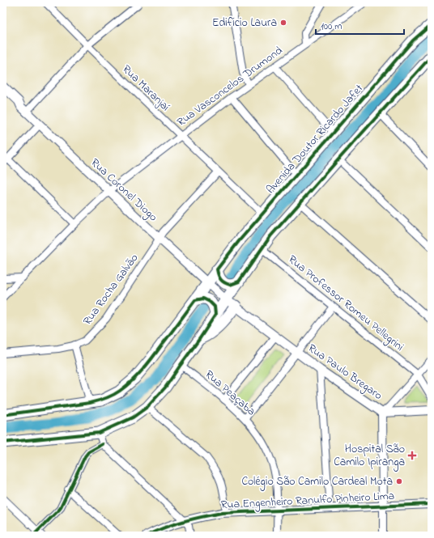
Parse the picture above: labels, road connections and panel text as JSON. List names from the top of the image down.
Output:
{
  "streets": {
    "main road": ["Avenida Doutor Ricardo Jafet"],
    "street": [
      "Rua Vasconcelos Drumond",
      "Rua Maranjaí",
      "Rua Coronel Diogo",
      "Rua Rocha Galvão",
      "Rua Professor Romeu Pellegrini",
      "Rua Paulo Bregaro",
      "Rua Peaçaba",
      "Rua Engenheiro Ranulfo Pinheiro Lima"
    ]
  },
  "crossings": [
    ["Rua Vasconcelos Drumond", "Rua Maranjaí"],
    ["Rua Vasconcelos Drumond", "Rua Coronel Diogo"],
    ["Rua Maranjaí", "Avenida Doutor Ricardo Jafet"],
    ["Rua Maranjaí", "Rua Rocha Galvão"],
    ["Avenida Doutor Ricardo Jafet", "Rua Coronel Diogo"],
    ["Avenida Doutor Ricardo Jafet", "Rua Paulo Bregaro"],
    ["Rua Coronel Diogo", "Rua Rocha Galvão"],
    ["Rua Coronel Diogo", "Rua Paulo Bregaro"],
    ["Rua Paulo Bregaro", "Rua Engenheiro Ranulfo Pinheiro Lima"],
    ["Rua Peaçaba", "Rua Engenheiro Ranulfo Pinheiro Lima"]
  ],
  "places": {
    "other": ["Edifício Laura", "Colégio São Camilo Cardeal Mota"],
    "health": ["Hospital São Camilo Ipiranga"]
  },
  "scale_bar": "100 m"
}
